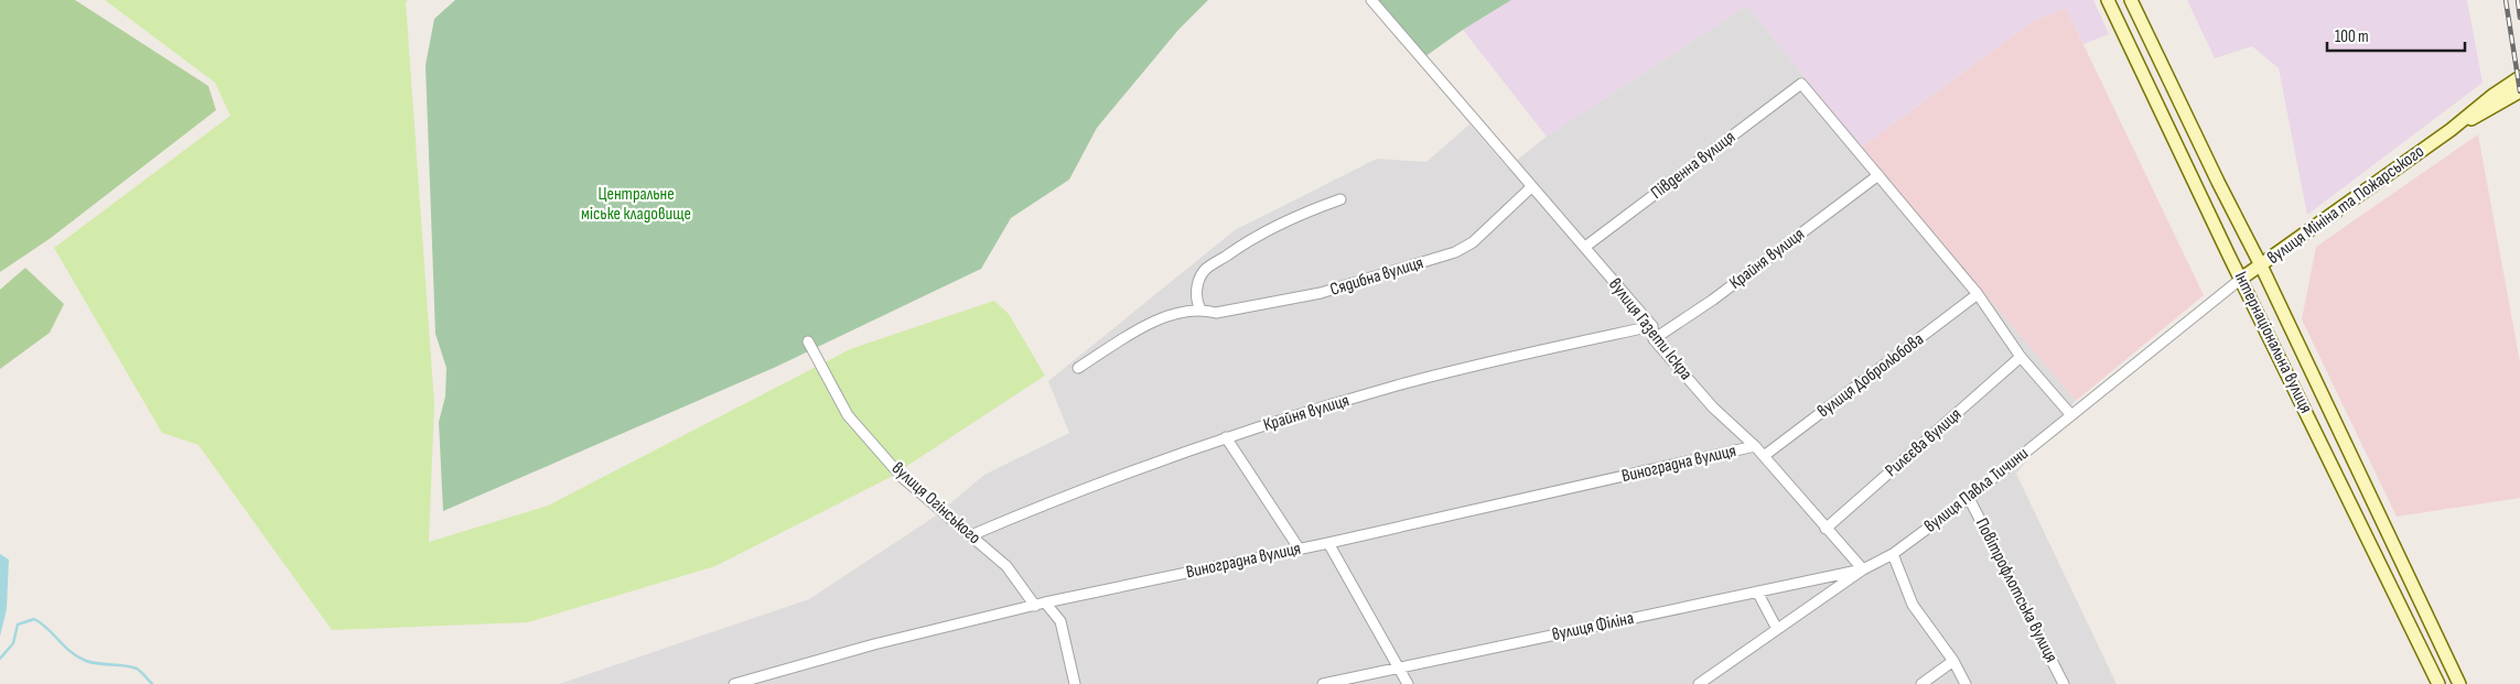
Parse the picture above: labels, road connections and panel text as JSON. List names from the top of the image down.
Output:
{
  "streets": {
    "main road": ["вулиця Мініна та Пожарського", "Інтернаціональна вулиця"],
    "street": [
      "Південна вулиця",
      "Крайня вулиця",
      "Сядибна вулиця",
      "вулиця Газети Іскра",
      "вулиця Добролюбова",
      "Рилєєва вулиця",
      "Виноградна вулиця",
      "вулиця Павла Тичини",
      "вулиця Огінського",
      "Повітрофлотська вулиця",
      "вулиця Філіна"
    ]
  },
  "crossings": [
    ["Південна вулиця", "Крайня вулиця"],
    ["Південна вулиця", "вулиця Газети Іскра"],
    ["вулиця Мініна та Пожарського", "Інтернаціональна вулиця"],
    ["вулиця Мініна та Пожарського", "вулиця Павла Тичини"],
    ["Крайня вулиця", "вулиця Газети Іскра"],
    ["Крайня вулиця", "вулиця Огінського"],
    ["Сядибна вулиця", "вулиця Газети Іскра"],
    ["вулиця Газети Іскра", "вулиця Добролюбова"],
    ["вулиця Газети Іскра", "Рилєєва вулиця"],
    ["вулиця Газети Іскра", "Виноградна вулиця"],
    ["вулиця Газети Іскра", "вулиця Павла Тичини"],
    ["вулиця Газети Іскра", "вулиця Філіна"],
    ["Інтернаціональна вулиця", "вулиця Павла Тичини"],
    ["Виноградна вулиця", "вулиця Огінського"],
    ["вулиця Павла Тичини", "Повітрофлотська вулиця"],
    ["вулиця Павла Тичини", "вулиця Філіна"]
  ],
  "parks": ["Центральне міське кладовище"],
  "scale_bar": "100 m"
}
